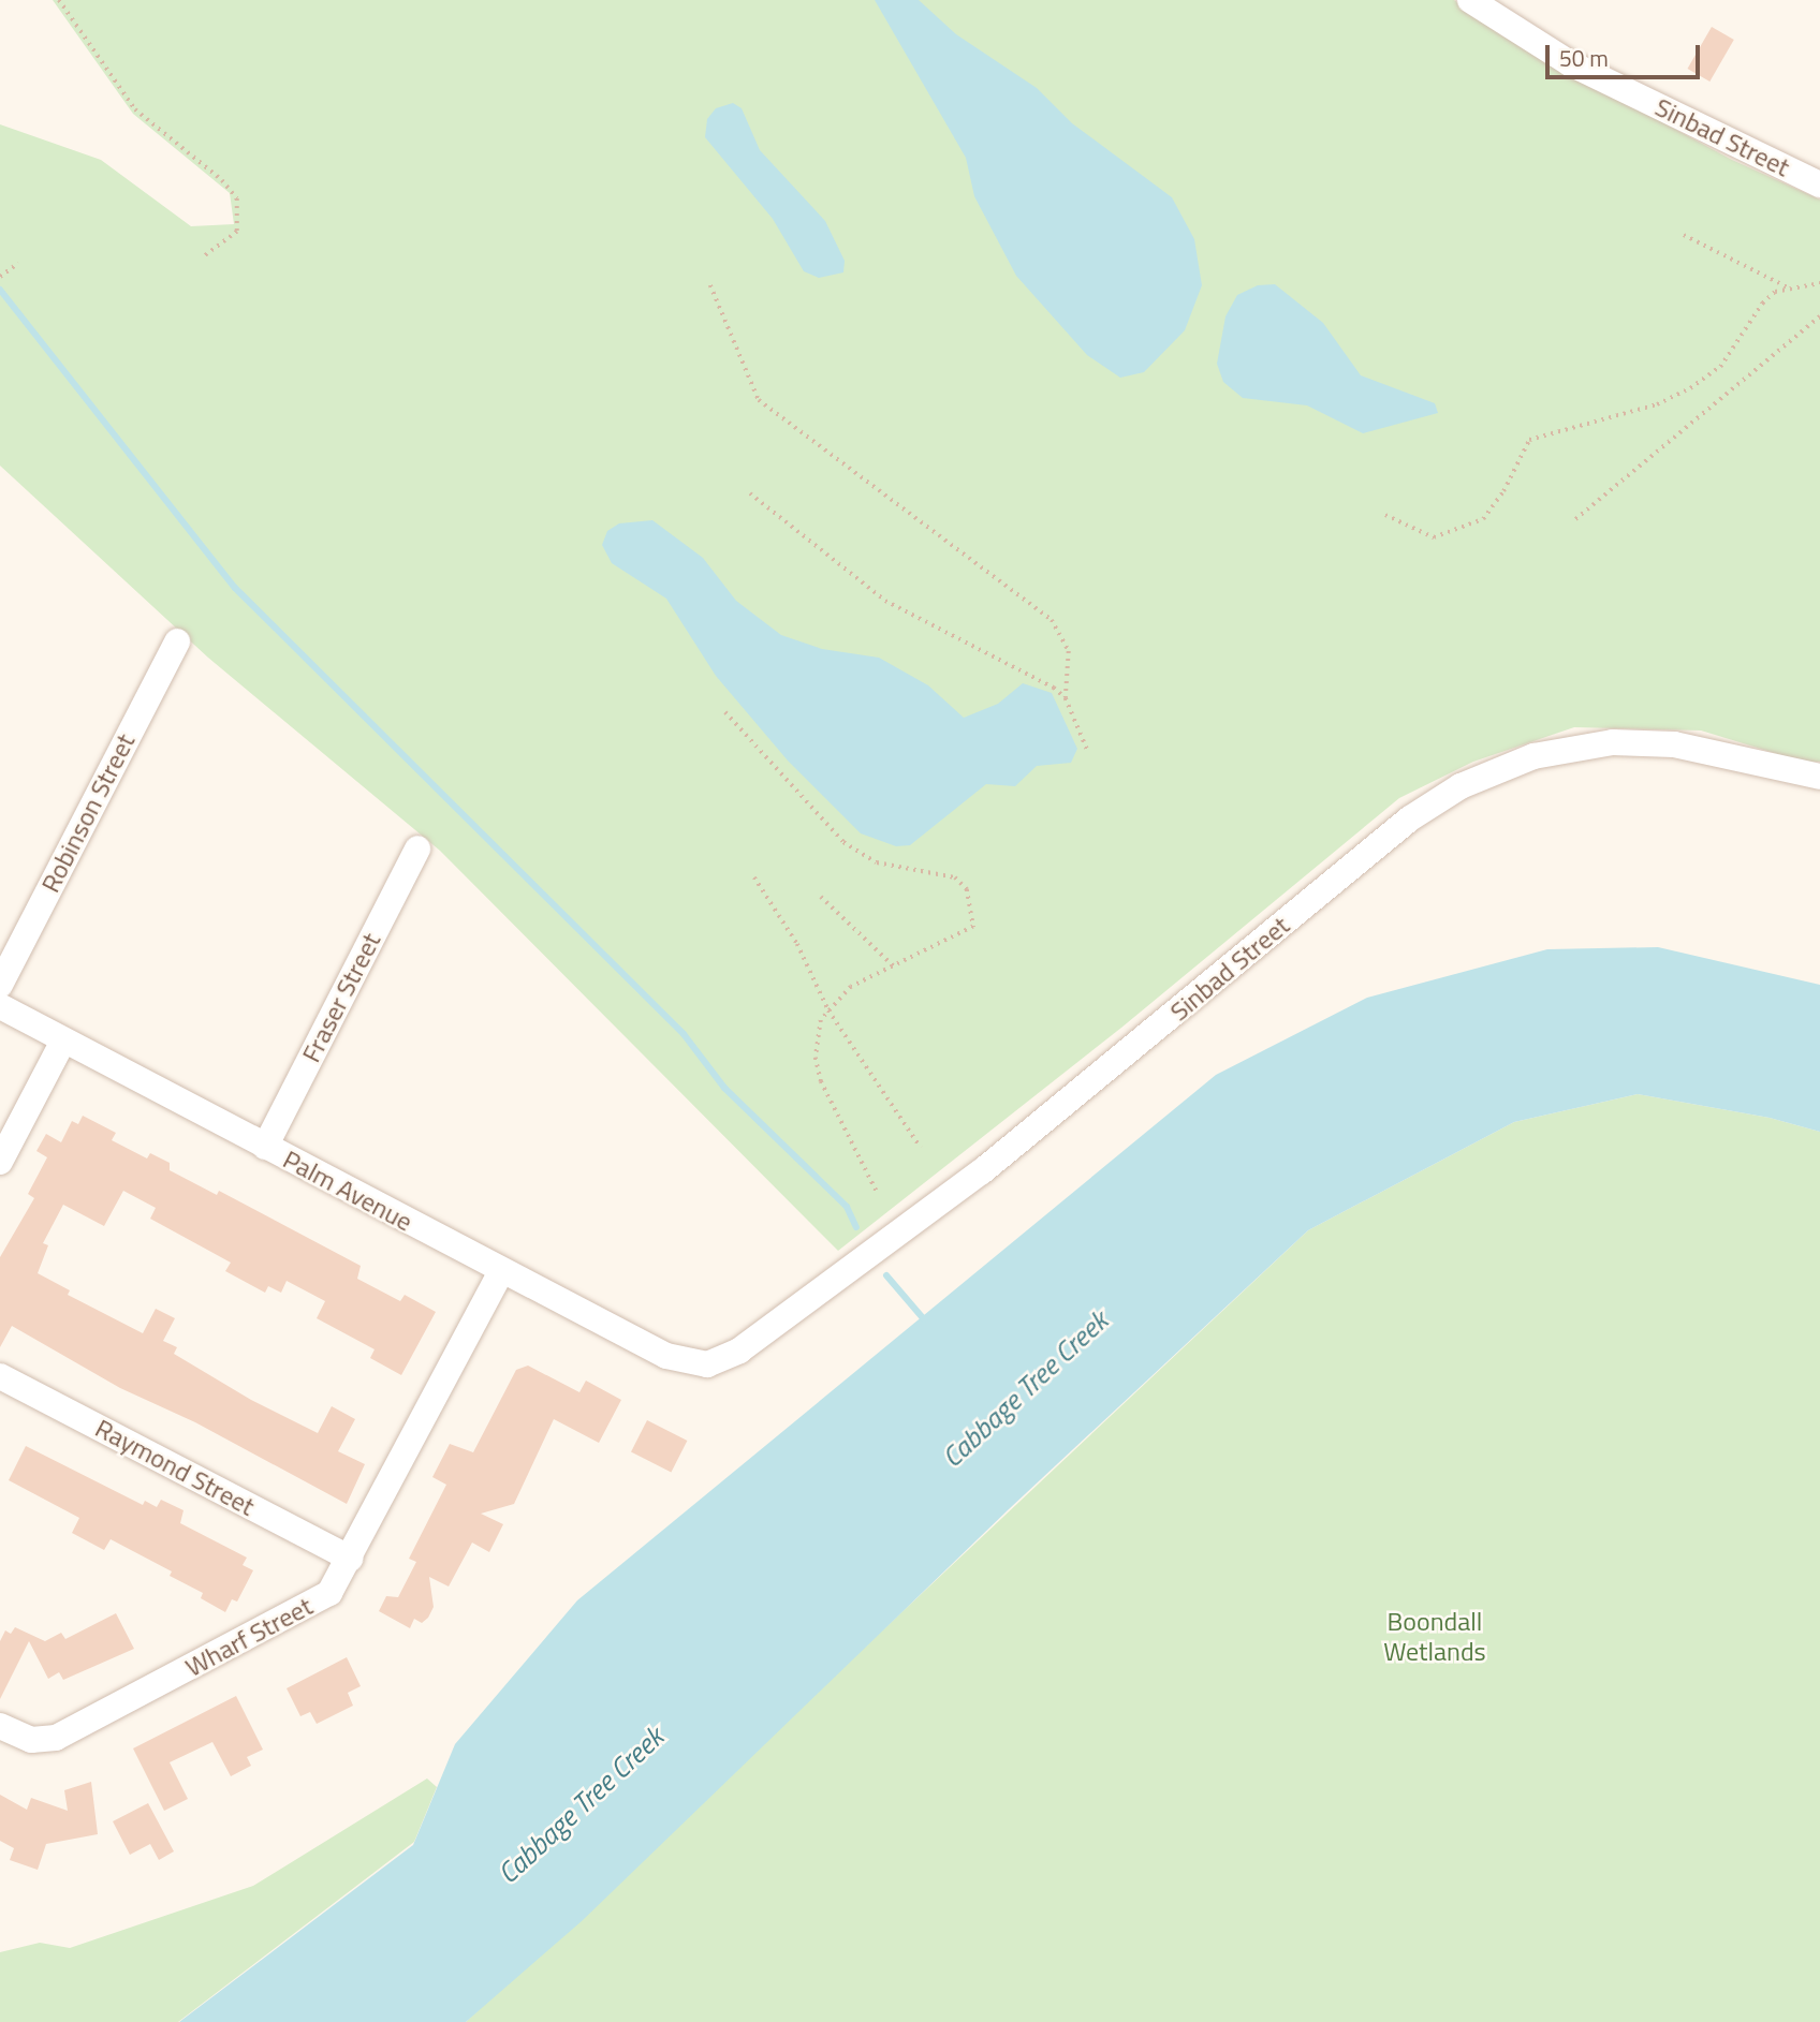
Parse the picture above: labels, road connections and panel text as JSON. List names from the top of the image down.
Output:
{
  "streets": {
    "street": [
      "Sinbad Street",
      "Robinson Street",
      "Fraser Street",
      "Palm Avenue",
      "Raymond Street",
      "Wharf Street"
    ]
  },
  "crossings": [
    ["Sinbad Street", "Palm Avenue"],
    ["Fraser Street", "Palm Avenue"],
    ["Palm Avenue", "Wharf Street"],
    ["Raymond Street", "Wharf Street"]
  ],
  "water": ["Cabbage Tree Creek"],
  "parks": ["Boondall Wetlands"],
  "scale_bar": "50 m"
}
